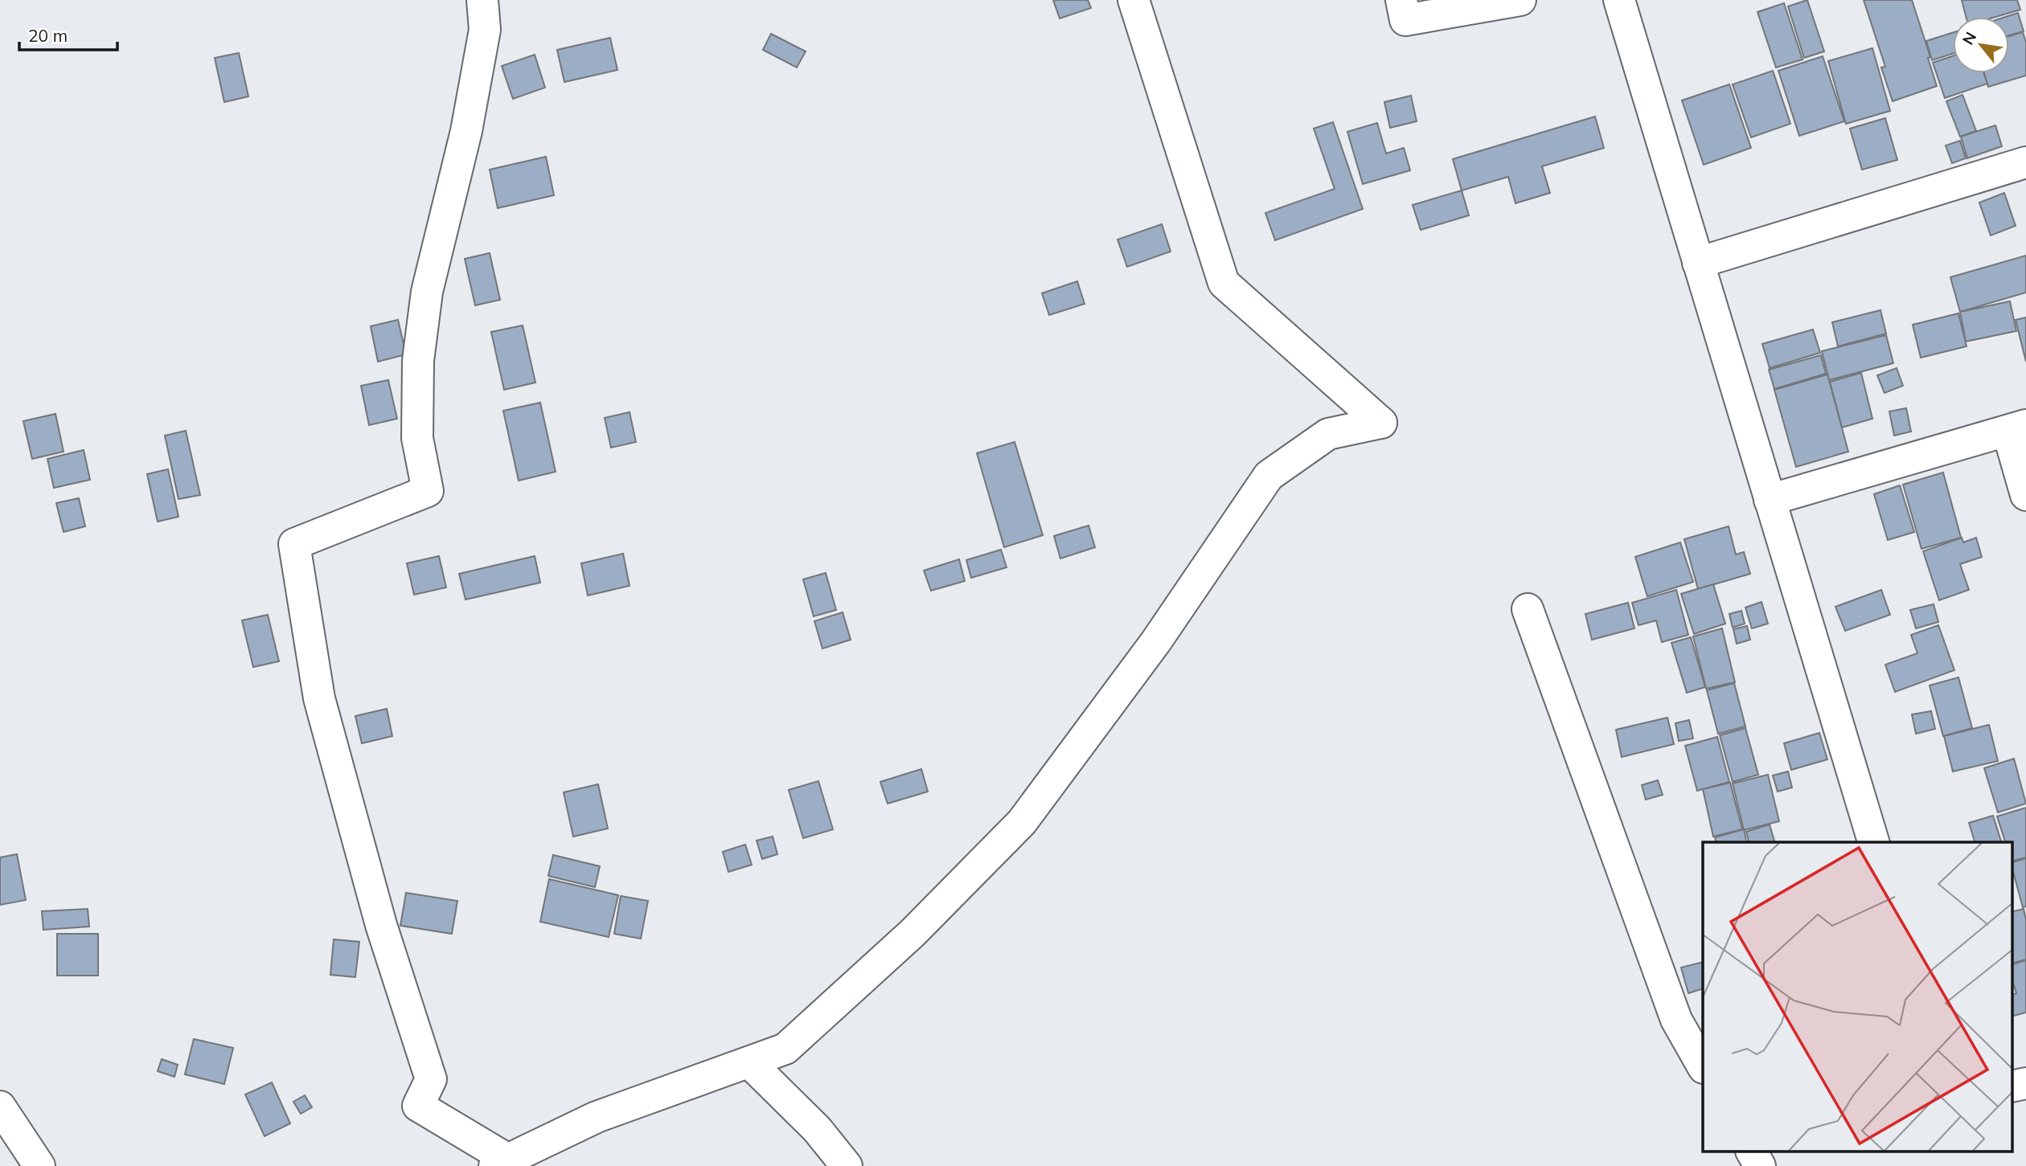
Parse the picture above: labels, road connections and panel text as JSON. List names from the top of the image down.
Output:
{
  "scale_bar": "20 m",
  "north": "top left"
}
